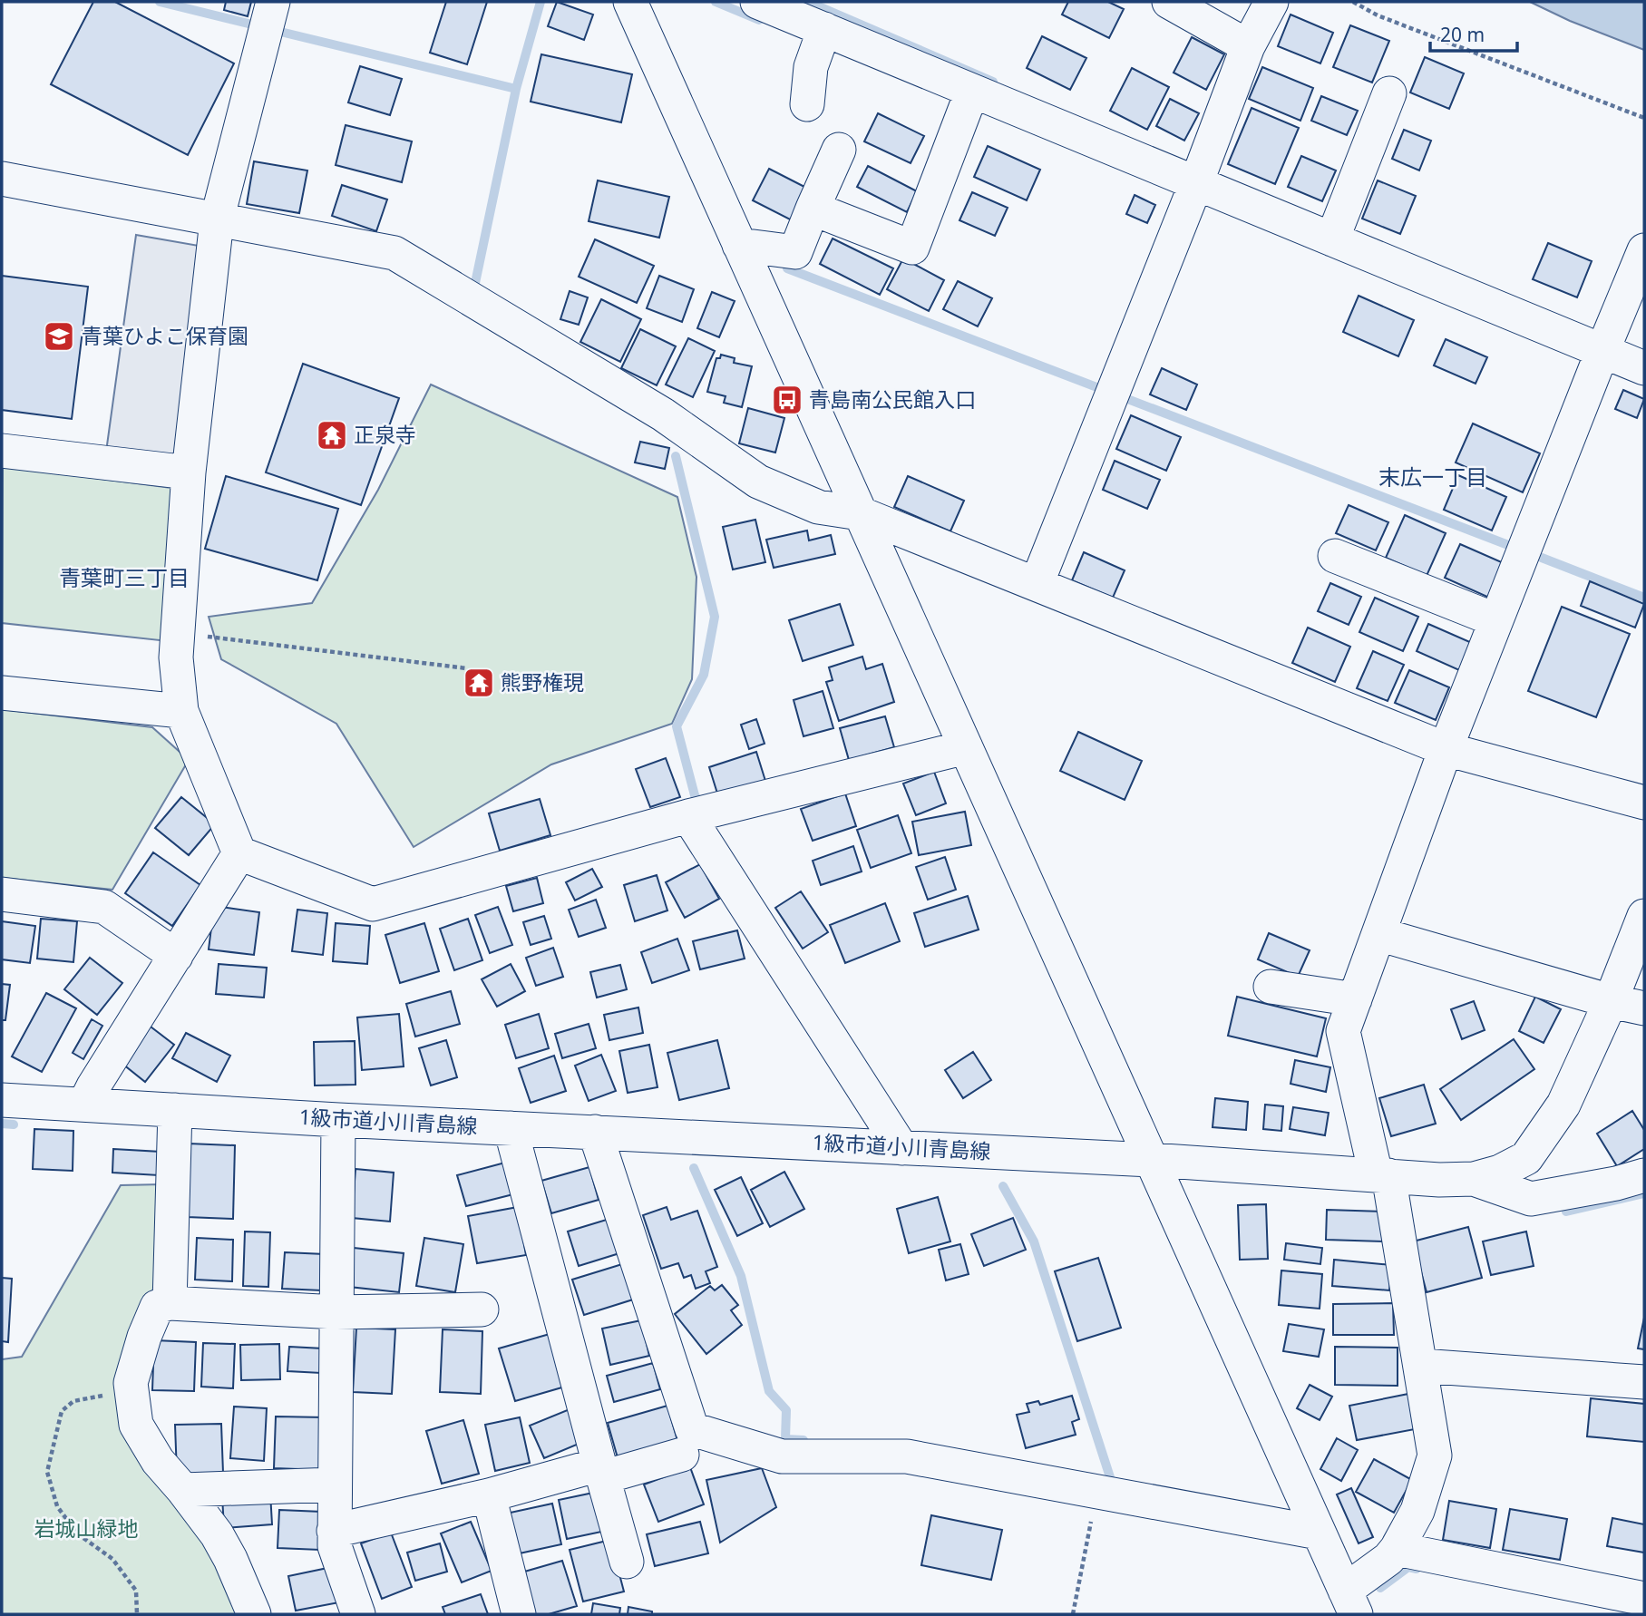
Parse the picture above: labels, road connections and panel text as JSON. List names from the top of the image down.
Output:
{
  "streets": {
    "street": ["1級市道小川青島線"]
  },
  "districts": ["末広一丁目", "青葉町三丁目"],
  "parks": ["岩城山緑地"],
  "places": {
    "school or university": ["青葉ひよこ保育園"],
    "bus stop": ["青島南公民館入口"],
    "temple": ["正泉寺", "熊野権現"]
  },
  "scale_bar": "20 m"
}
